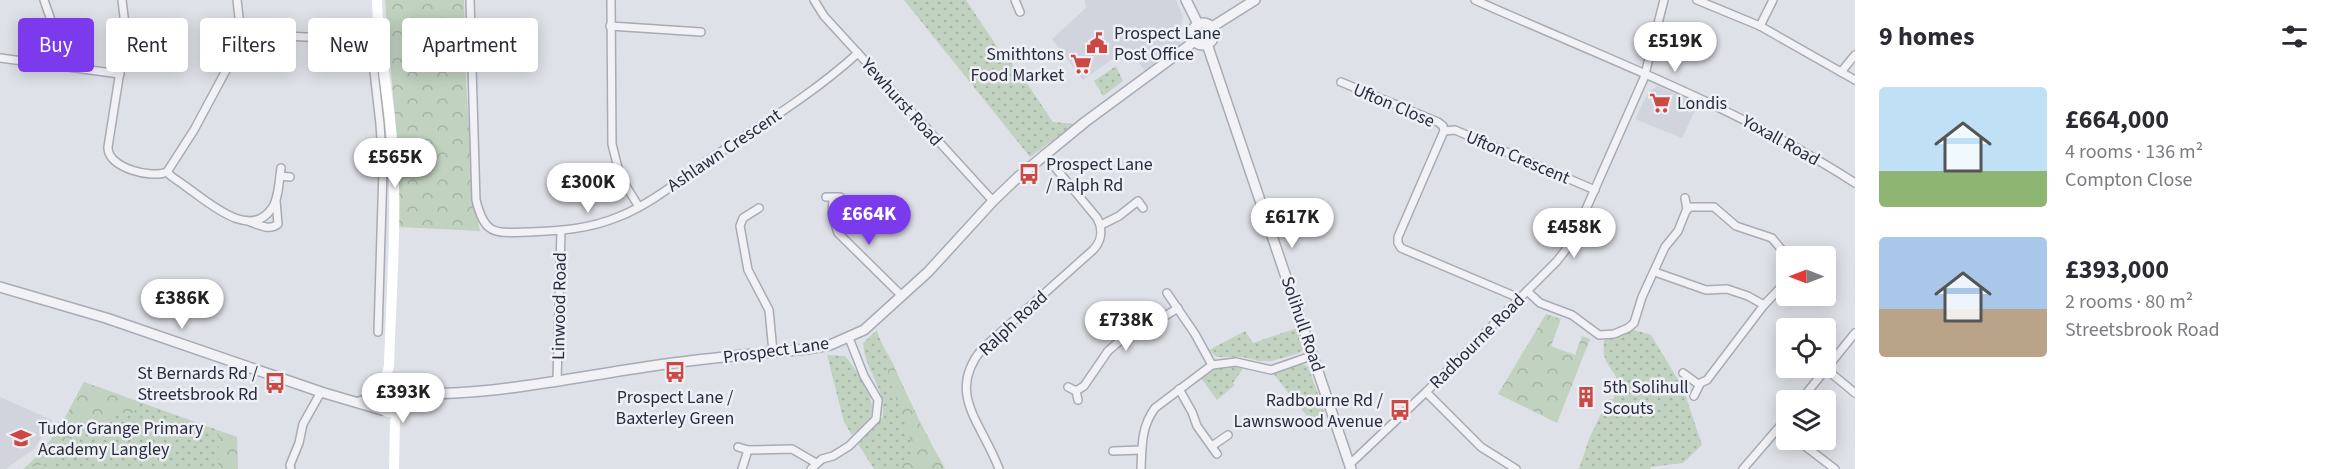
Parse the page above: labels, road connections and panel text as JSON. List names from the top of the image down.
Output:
{
  "streets": {
    "street": [
      "Yewhurst Road",
      "Ufton Close",
      "Yoxall Road",
      "Ashlawn Crescent",
      "Ufton Crescent",
      "Linwood Road",
      "Ralph Road",
      "Solihull Road",
      "Radbourne Road",
      "Prospect Lane"
    ]
  },
  "crossings": [
    ["Yewhurst Road", "Ashlawn Crescent"],
    ["Yewhurst Road", "Prospect Lane"],
    ["Ufton Close", "Ufton Crescent"],
    ["Yoxall Road", "Radbourne Road"],
    ["Ashlawn Crescent", "Linwood Road"],
    ["Ufton Crescent", "Radbourne Road"],
    ["Linwood Road", "Prospect Lane"],
    ["Solihull Road", "Radbourne Road"],
    ["Solihull Road", "Prospect Lane"]
  ],
  "places": {
    "public building": ["Prospect Lane Post Office"],
    "supermarket": ["Smithtons Food Market", "Londis"],
    "bus stop": [
      "Prospect Lane / Ralph Rd",
      "Prospect Lane / Baxterley Green",
      "St Bernards Rd / Streetsbrook Rd",
      "Radbourne Rd / Lawnswood Avenue"
    ],
    "building": ["5th Solihull Scouts"],
    "school or university": ["Tudor Grange Primary Academy Langley"]
  },
  "north": "left",
  "page": {
    "heading": "9 homes",
    "chip": [
      "Buy",
      "Rent",
      "Filters",
      "New",
      "Apartment"
    ],
    "price": [
      "£519K",
      "£565K",
      "£300K",
      "£664K",
      "£617K",
      "£458K",
      "£386K",
      "£738K",
      "£393K"
    ],
    "list": [
      {
        "name": "£664,000",
        "note": "4 rooms · 136 m² · Compton Close"
      },
      {
        "name": "£393,000",
        "note": "2 rooms · 80 m² · Streetsbrook Road"
      }
    ]
  }
}
